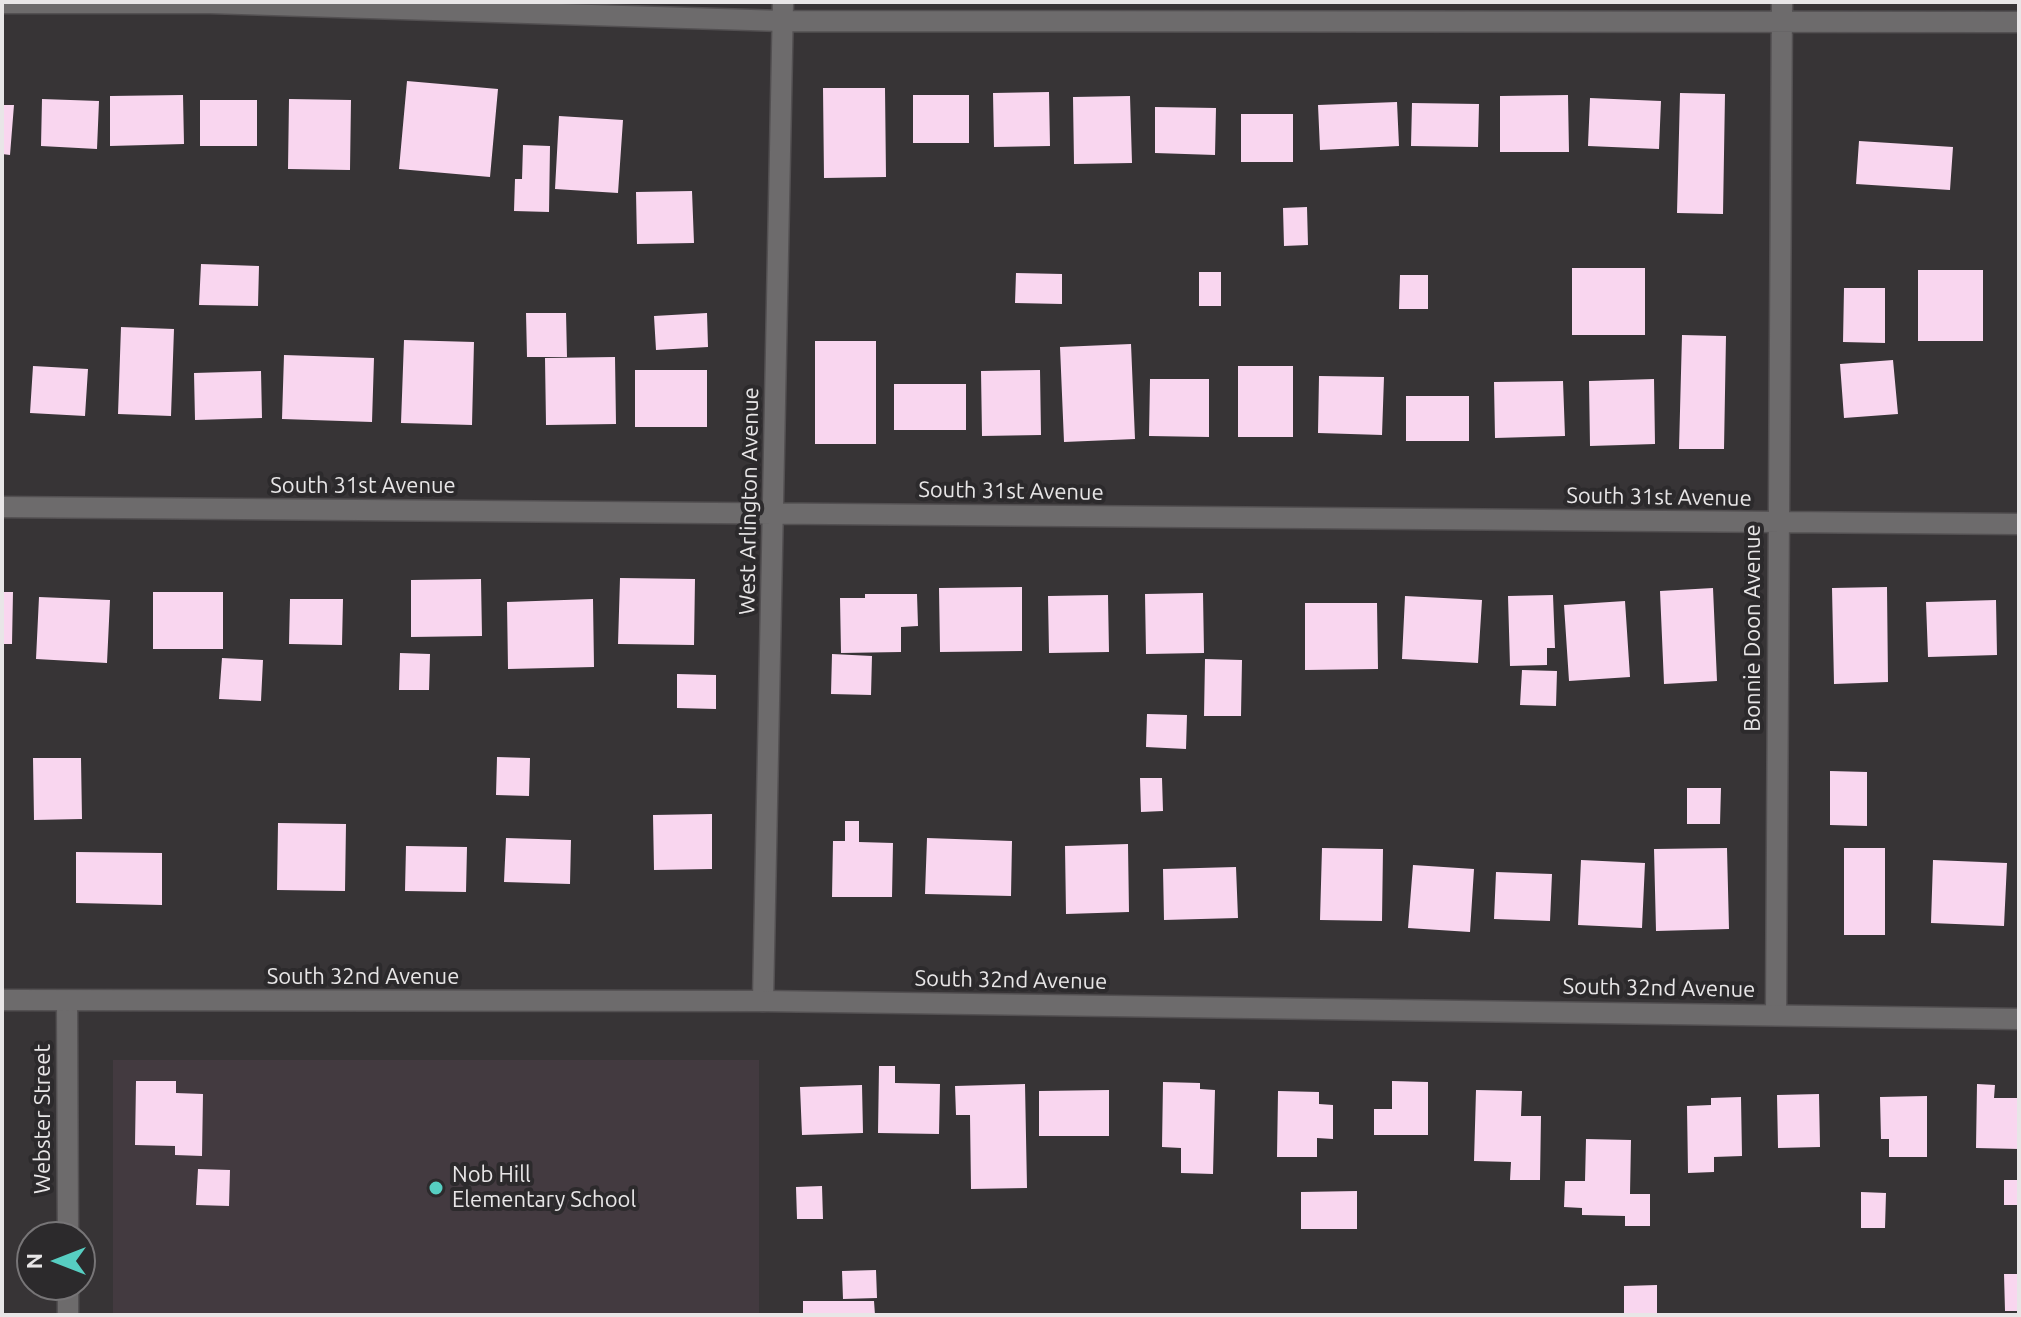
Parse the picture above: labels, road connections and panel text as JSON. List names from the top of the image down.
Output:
{
  "streets": {
    "street": [
      "South 31st Avenue",
      "West Arlington Avenue",
      "Bonnie Doon Avenue",
      "South 32nd Avenue",
      "Webster Street"
    ]
  },
  "crossings": [
    ["South 31st Avenue", "West Arlington Avenue"],
    ["South 31st Avenue", "Bonnie Doon Avenue"],
    ["West Arlington Avenue", "South 32nd Avenue"],
    ["Bonnie Doon Avenue", "South 32nd Avenue"],
    ["South 32nd Avenue", "Webster Street"]
  ],
  "places": ["Nob Hill Elementary School"],
  "north": "left"
}
